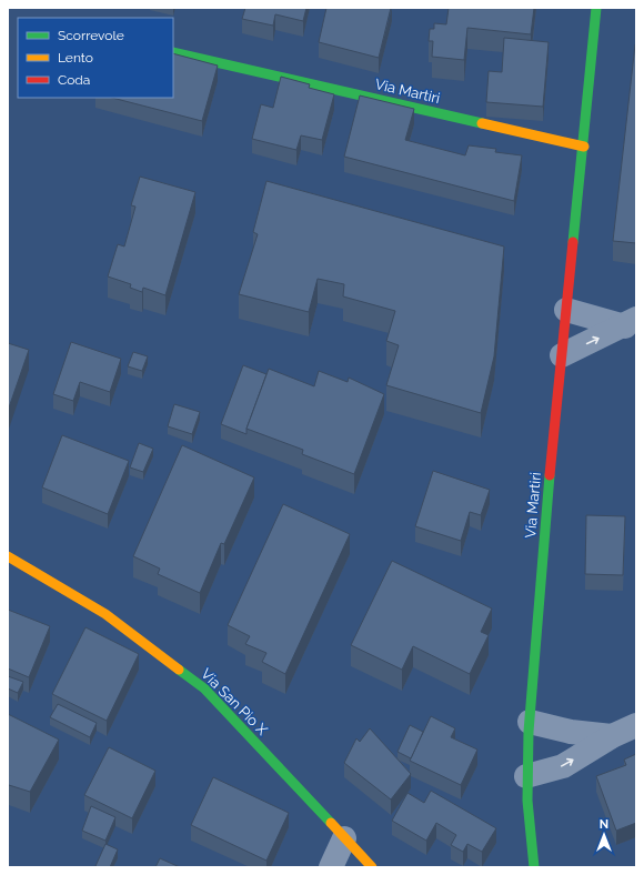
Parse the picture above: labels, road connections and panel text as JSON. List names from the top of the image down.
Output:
{
  "streets": {
    "street": ["Via Martiri", "Via San Pio X"]
  },
  "legend": ["Scorrevole", "Lento", "Coda"],
  "north": "top"
}
